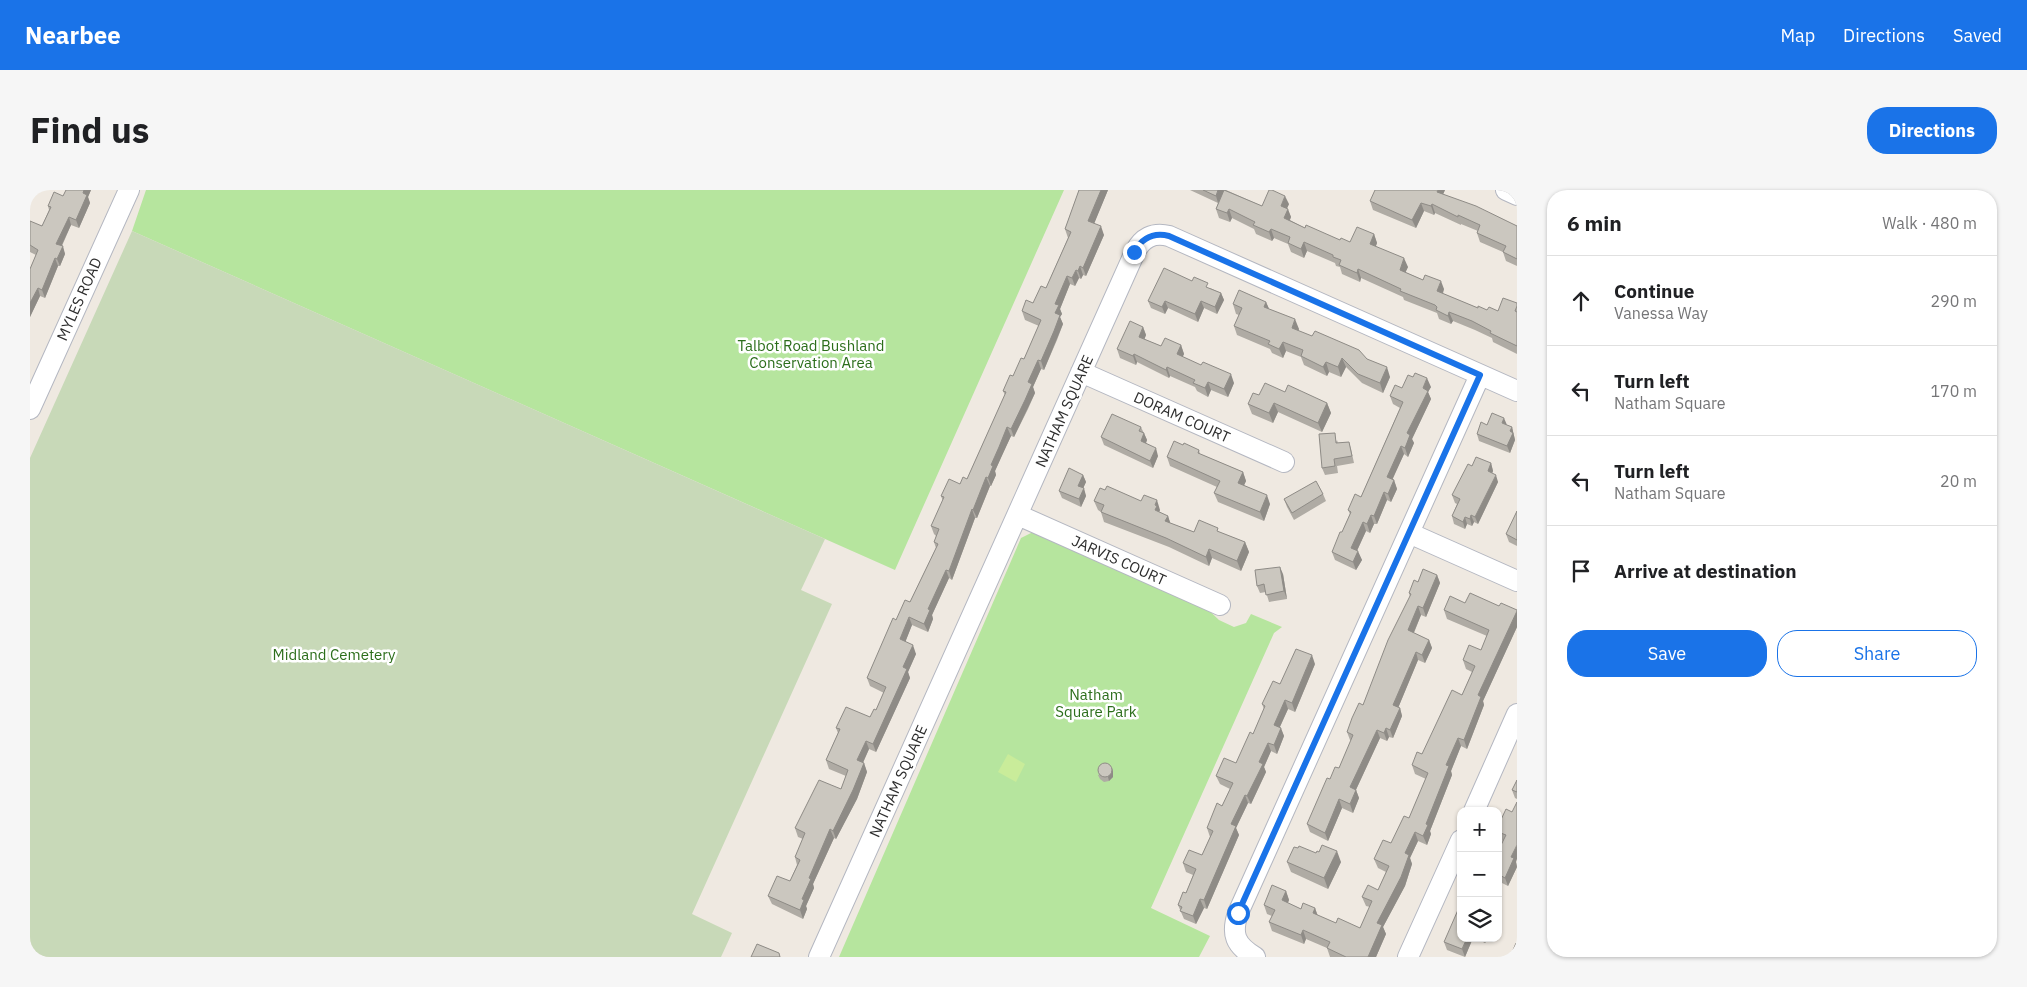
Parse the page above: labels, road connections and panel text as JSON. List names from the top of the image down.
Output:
{
  "streets": {
    "street": [
      "MYLES ROAD",
      "NATHAM SQUARE",
      "DORAM COURT",
      "JARVIS COURT"
    ]
  },
  "crossings": [
    ["NATHAM SQUARE", "DORAM COURT"],
    ["NATHAM SQUARE", "JARVIS COURT"]
  ],
  "parks": ["Talbot Road Bushland Conservation Area", "Midland Cemetery", "Natham Square Park"],
  "page": {
    "header": "Nearbee",
    "nav": ["Map", "Directions", "Saved"],
    "title": "Find us",
    "buttons": [
      "Directions",
      ["Save", "Share"]
    ],
    "heading": ["6 min", "Walk · 480 m"],
    "list": [
      ["Continue", "Vanessa Way", "290 m"],
      ["Turn left", "Natham Square", "170 m"],
      ["Turn left", "Natham Square", "20 m"],
      "Arrive at destination"
    ],
    "map_buttons": ["+", "−"]
  }
}
